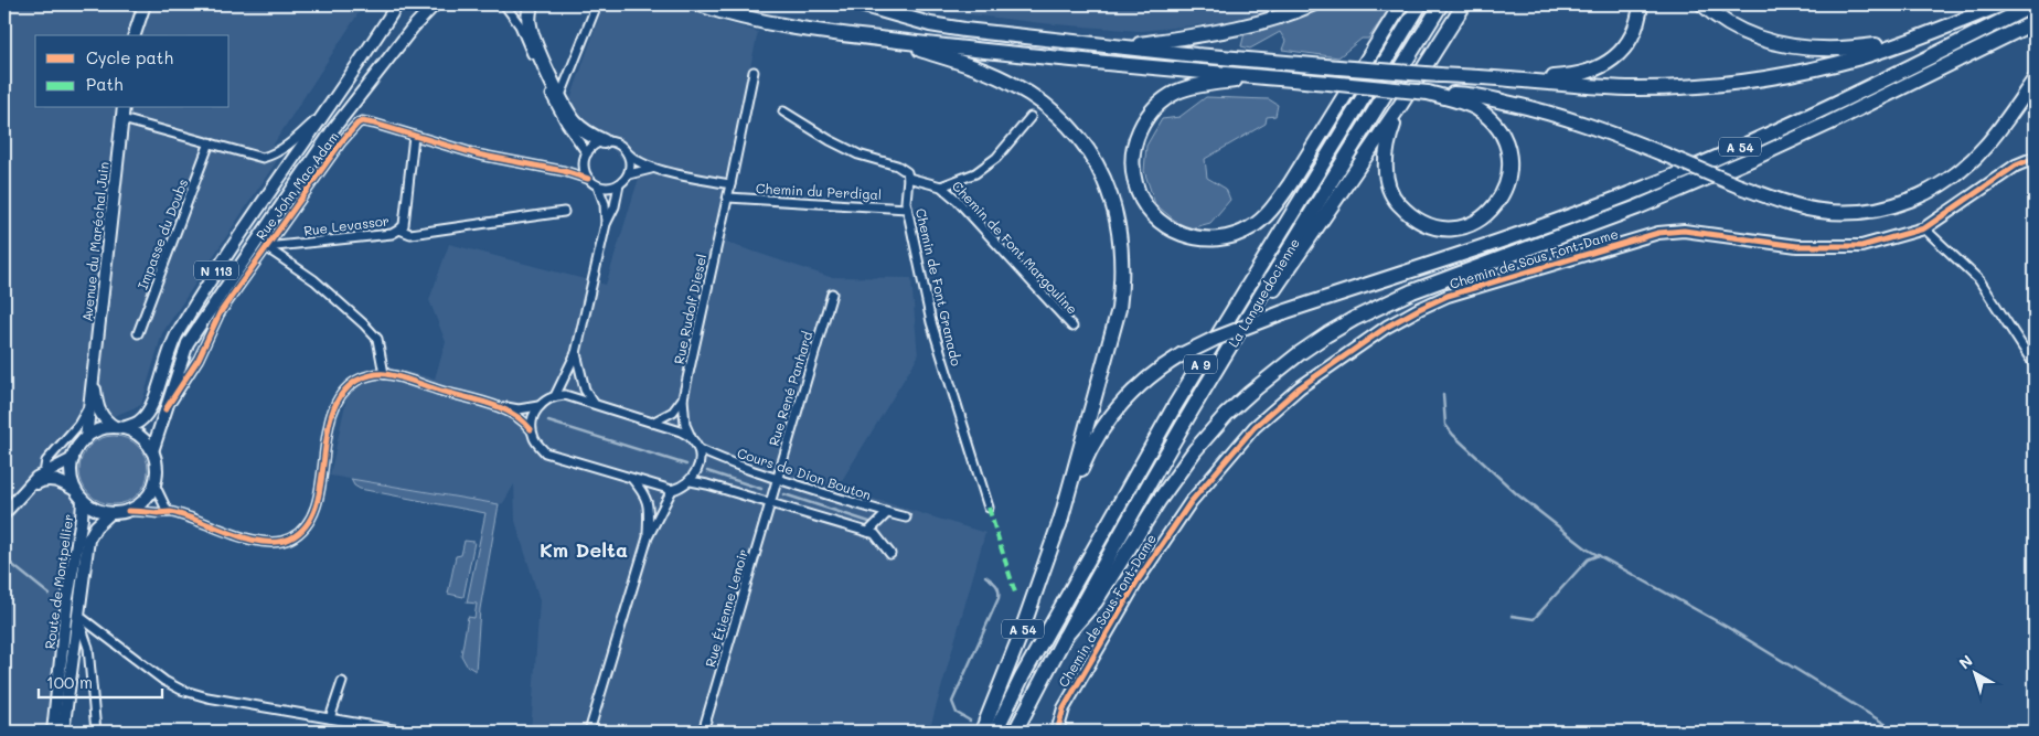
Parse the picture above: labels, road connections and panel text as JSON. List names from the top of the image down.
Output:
{
  "streets": {
    "highway": ["A 54", "La Languedocienne", "A 9"],
    "main road": [
      "Avenue du Maréchal Juin",
      "Chemin de Sous Font-Dame",
      "N 113",
      "Route de Montpellier"
    ],
    "street": [
      "Rue John Mac Adam",
      "Chemin du Perdigal",
      "Rue Levassor",
      "Impasse du Doubs",
      "Chemin de Font Margouline",
      "Chemin de Font Granado",
      "Rue Rudolf Diesel",
      "Rue René Panhard",
      "Cours de Dion Bouton",
      "Rue Étienne Lenoir"
    ]
  },
  "crossings": [
    ["A 54", "La Languedocienne"],
    ["Rue John Mac Adam", "Rue Levassor"],
    ["Rue John Mac Adam", "N 113"],
    ["Chemin du Perdigal", "Chemin de Font Granado"],
    ["Chemin du Perdigal", "Rue Rudolf Diesel"],
    ["Avenue du Maréchal Juin", "N 113"],
    ["Avenue du Maréchal Juin", "Route de Montpellier"],
    ["Chemin de Font Margouline", "Chemin de Font Granado"],
    ["N 113", "Route de Montpellier"],
    ["Rue René Panhard", "Cours de Dion Bouton"],
    ["Rue René Panhard", "Rue Étienne Lenoir"]
  ],
  "districts": ["Km Delta"],
  "legend": ["Cycle path", "Path"],
  "scale_bar": "100 m",
  "north": "top left"
}
